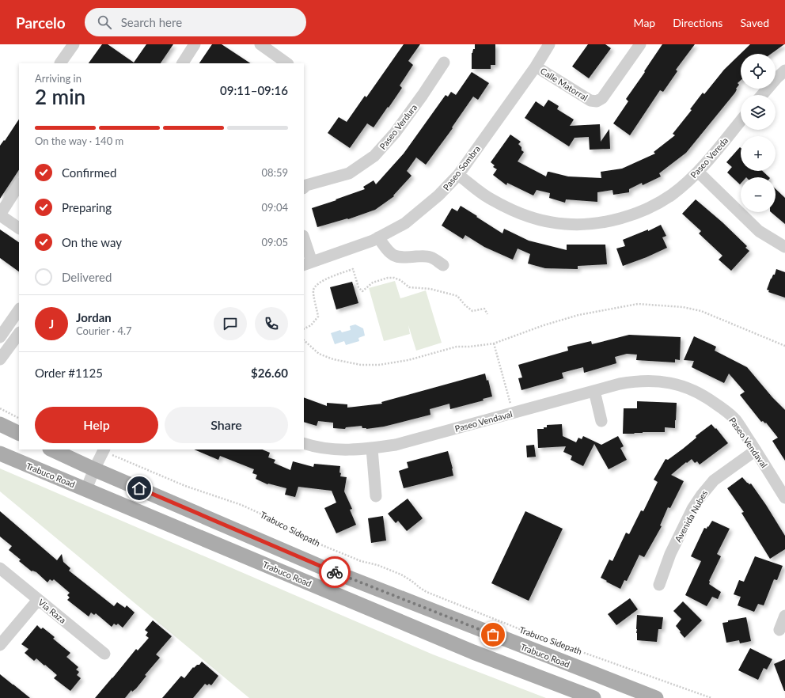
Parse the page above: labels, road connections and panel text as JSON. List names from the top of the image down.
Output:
{
  "streets": {
    "main road": ["Trabuco Road"],
    "street": [
      "Calle Matorral",
      "Paseo Verdura",
      "Paseo Vereda",
      "Paseo Sombra",
      "Paseo Vendaval",
      "Avenida Nubes",
      "Via Raza"
    ],
    "path": ["Trabuco Sidepath"]
  },
  "crossings": [
    ["Calle Matorral", "Paseo Sombra"],
    ["Paseo Vereda", "Paseo Sombra"],
    ["Paseo Vendaval", "Avenida Nubes"]
  ],
  "page": {
    "header": "Parcelo",
    "search": "Search here",
    "nav": ["Map", "Directions", "Saved"],
    "map_buttons": ["+", "−"],
    "heading": ["2 min", "Arriving in", "09:11–09:16"],
    "panel": [
      "Jordan",
      "Courier · 4.7",
      "Order #1125",
      "$26.60"
    ],
    "bar": "On the way · 140 m",
    "list": [
      ["Confirmed", "08:59"],
      ["Preparing", "09:04"],
      ["On the way", "09:05"],
      "Delivered"
    ],
    "round": "J",
    "buttons": ["Help", "Share"]
  }
}
